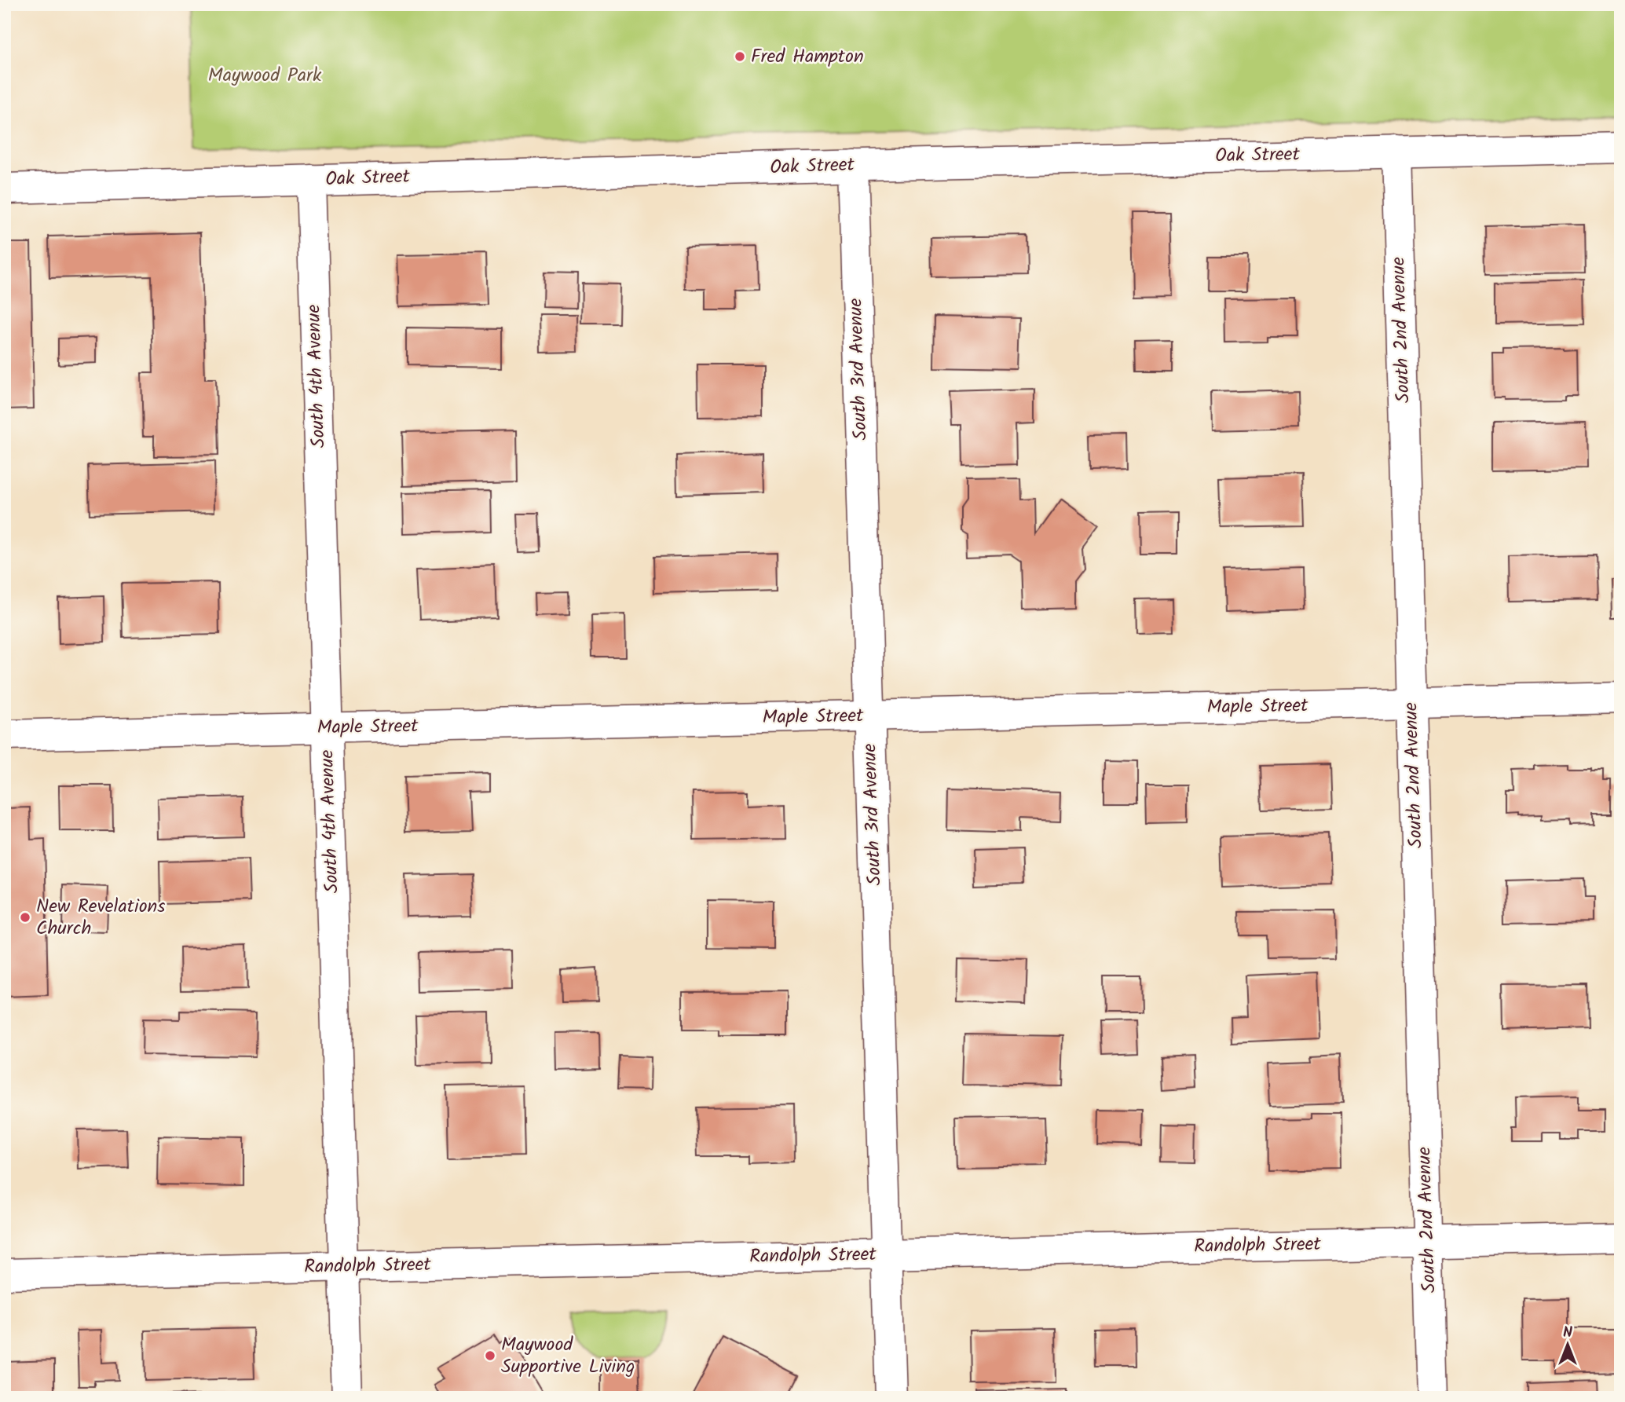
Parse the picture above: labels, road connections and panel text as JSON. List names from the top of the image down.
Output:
{
  "streets": {
    "street": [
      "Oak Street",
      "South 2nd Avenue",
      "South 3rd Avenue",
      "South 4th Avenue",
      "Maple Street",
      "Randolph Street"
    ]
  },
  "crossings": [
    ["Oak Street", "South 2nd Avenue"],
    ["Oak Street", "South 3rd Avenue"],
    ["Oak Street", "South 4th Avenue"],
    ["South 2nd Avenue", "Maple Street"],
    ["South 2nd Avenue", "Randolph Street"],
    ["South 3rd Avenue", "Maple Street"],
    ["South 3rd Avenue", "Randolph Street"],
    ["South 4th Avenue", "Maple Street"],
    ["South 4th Avenue", "Randolph Street"]
  ],
  "parks": ["Maywood Park"],
  "places": ["Fred Hampton", "New Revelations Church", "Maywood Supportive Living"],
  "north": "top"
}
